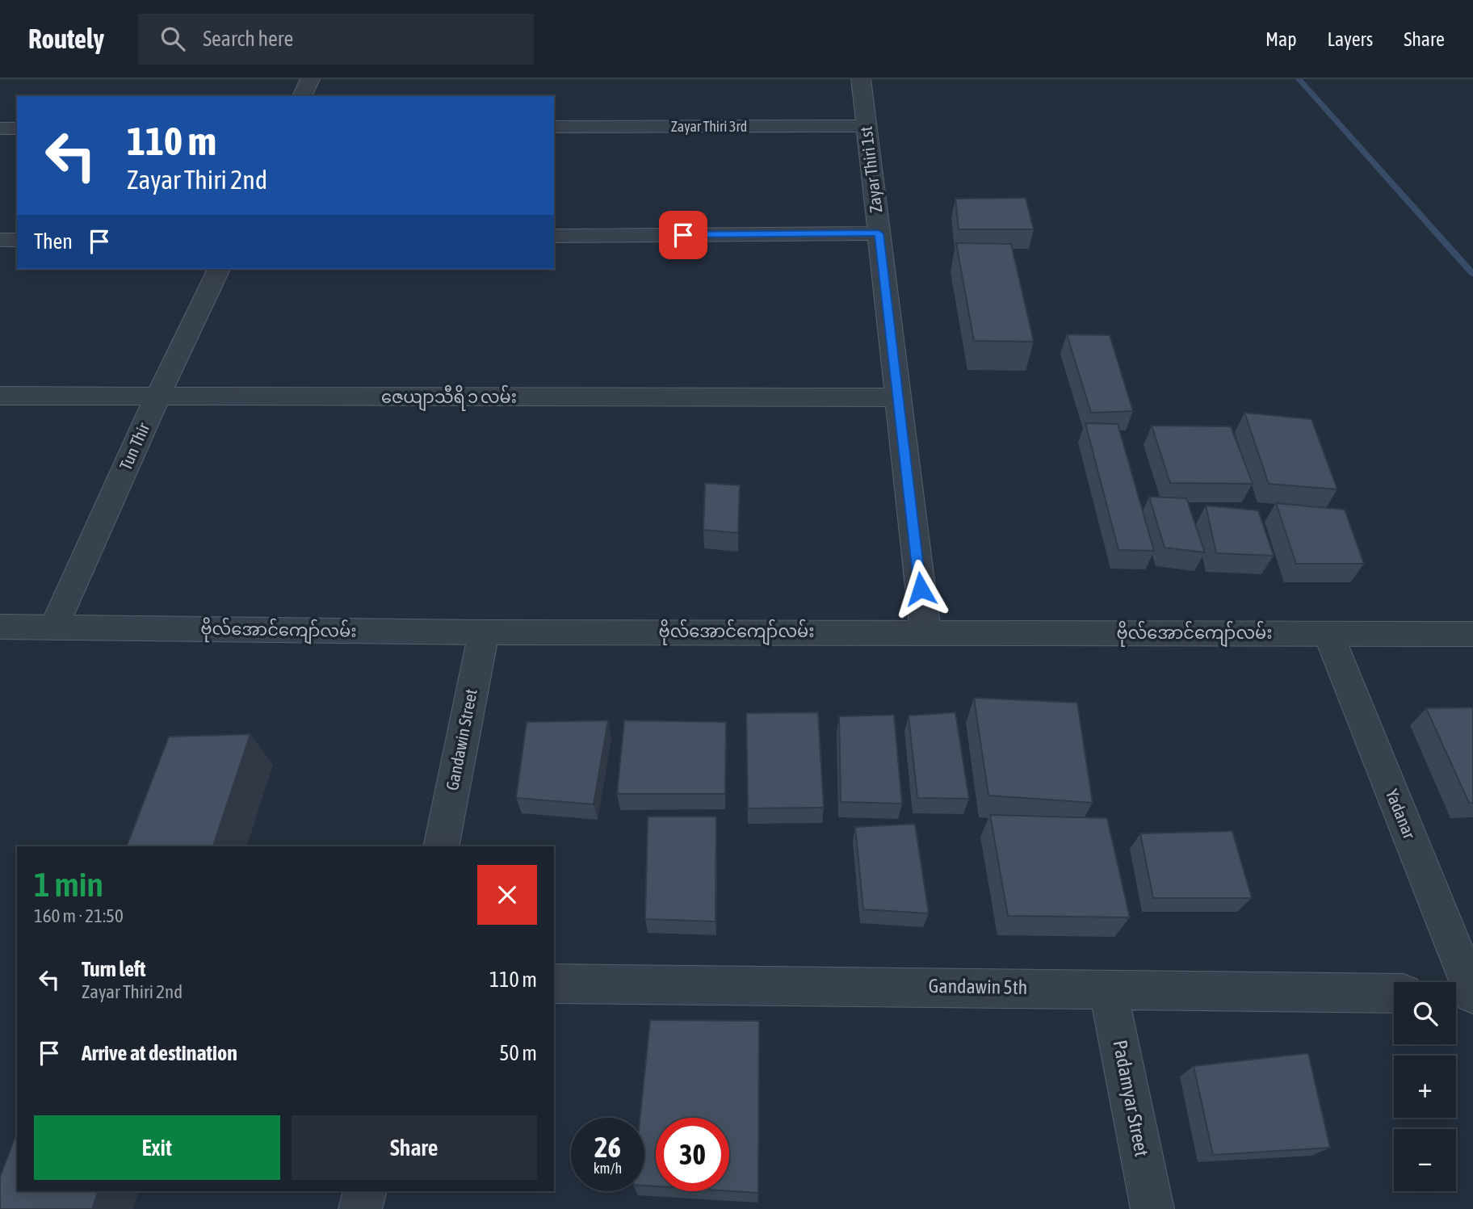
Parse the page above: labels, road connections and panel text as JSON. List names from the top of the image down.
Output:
{
  "streets": {
    "street": [
      "Zayar Thiri 3rd",
      "Zayar Thiri 1st",
      "ဇေယျာသီရိ ၁ လမ်း",
      "Tun Thir",
      "ဗိုလ်အောင်ကျော်လမ်း",
      "Gandawin Street",
      "Yadanar",
      "Gandawin 5th",
      "Padamyar Street"
    ]
  },
  "crossings": [
    ["Zayar Thiri 3rd", "Zayar Thiri 1st"],
    ["Zayar Thiri 1st", "ဇေယျာသီရိ ၁ လမ်း"],
    ["Zayar Thiri 1st", "ဗိုလ်အောင်ကျော်လမ်း"],
    ["ဇေယျာသီရိ ၁ လမ်း", "Tun Thir"],
    ["Tun Thir", "ဗိုလ်အောင်ကျော်လမ်း"],
    ["ဗိုလ်အောင်ကျော်လမ်း", "Gandawin Street"],
    ["ဗိုလ်အောင်ကျော်လမ်း", "Yadanar"],
    ["Gandawin 5th", "Padamyar Street"]
  ],
  "page": {
    "header": "Routely",
    "search": "Search here",
    "nav": ["Map", "Layers", "Share"],
    "turn": ["110 m", "Zayar Thiri 2nd"],
    "then": "Then",
    "heading": ["1 min", "160 m · 21:50"],
    "list": [
      {
        "name": "Turn left",
        "note": "Zayar Thiri 2nd",
        "value": "110 m"
      },
      {
        "name": "Arrive at destination",
        "value": "50 m"
      }
    ],
    "map_buttons": ["+", "−"],
    "buttons": ["Exit", "Share"],
    "speed": "26 km/h",
    "limit": "30"
  }
}
